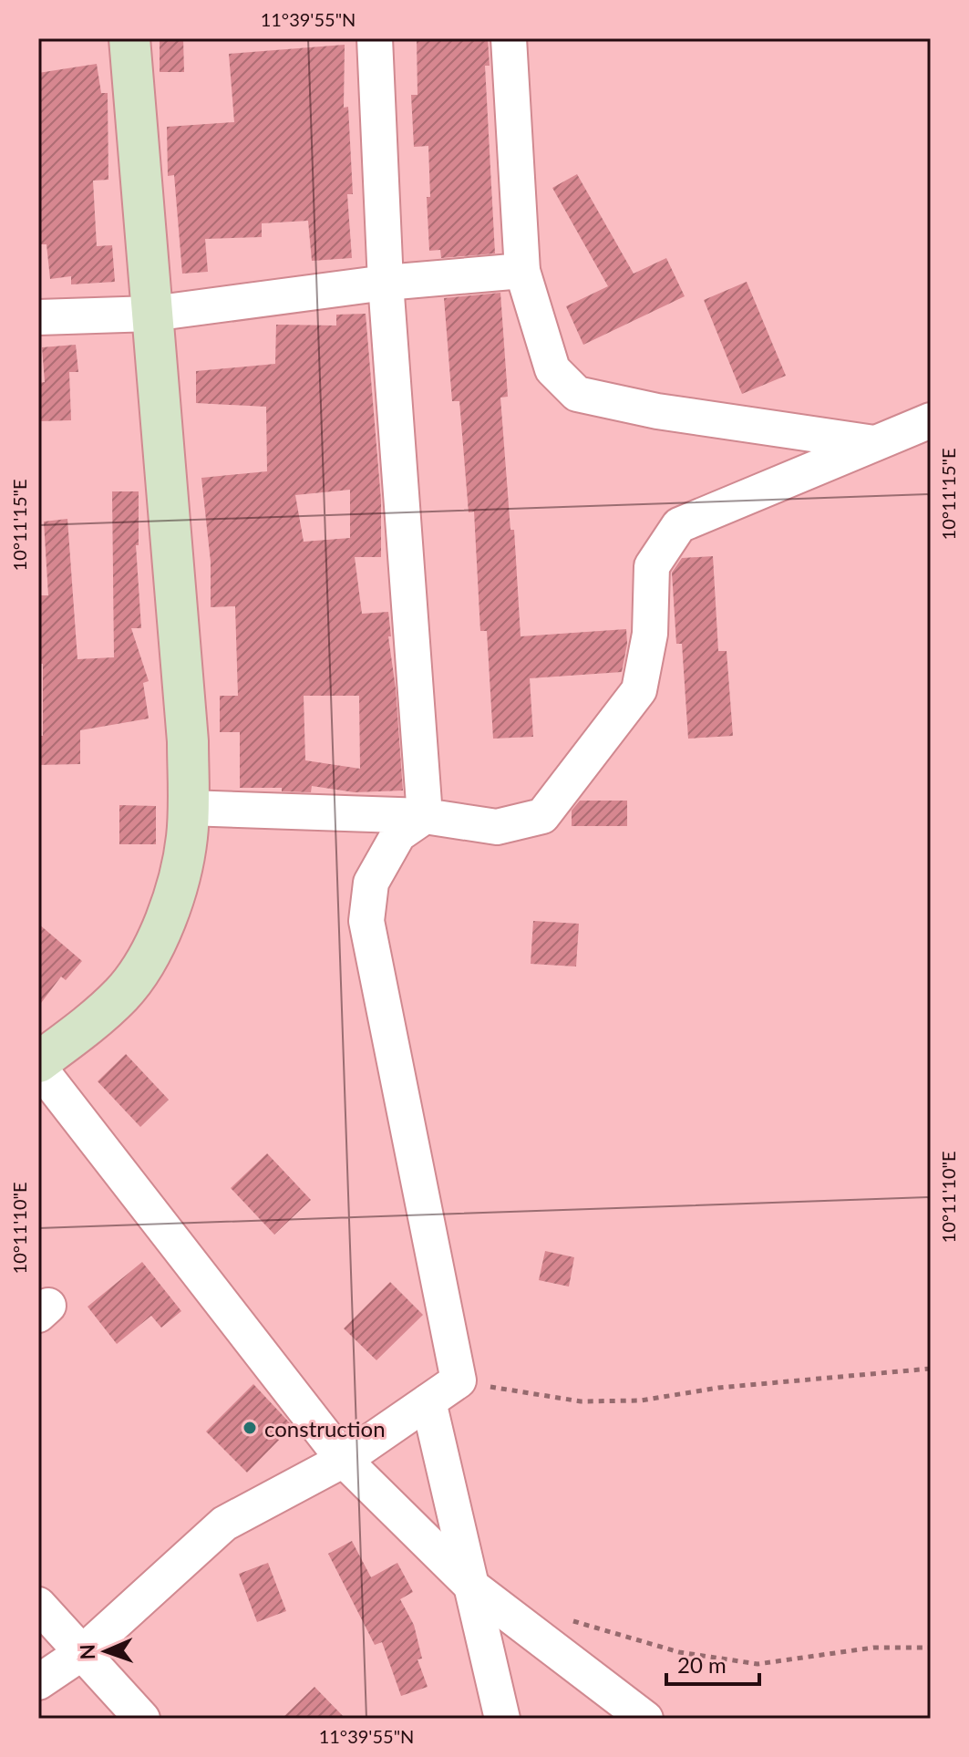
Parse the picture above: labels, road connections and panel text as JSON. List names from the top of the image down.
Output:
{
  "places": ["construction"],
  "scale_bar": "20 m",
  "north": "left",
  "coordinates": ["11°39'55\"N", "10°11'15\"E", "10°11'10\"E"]
}
